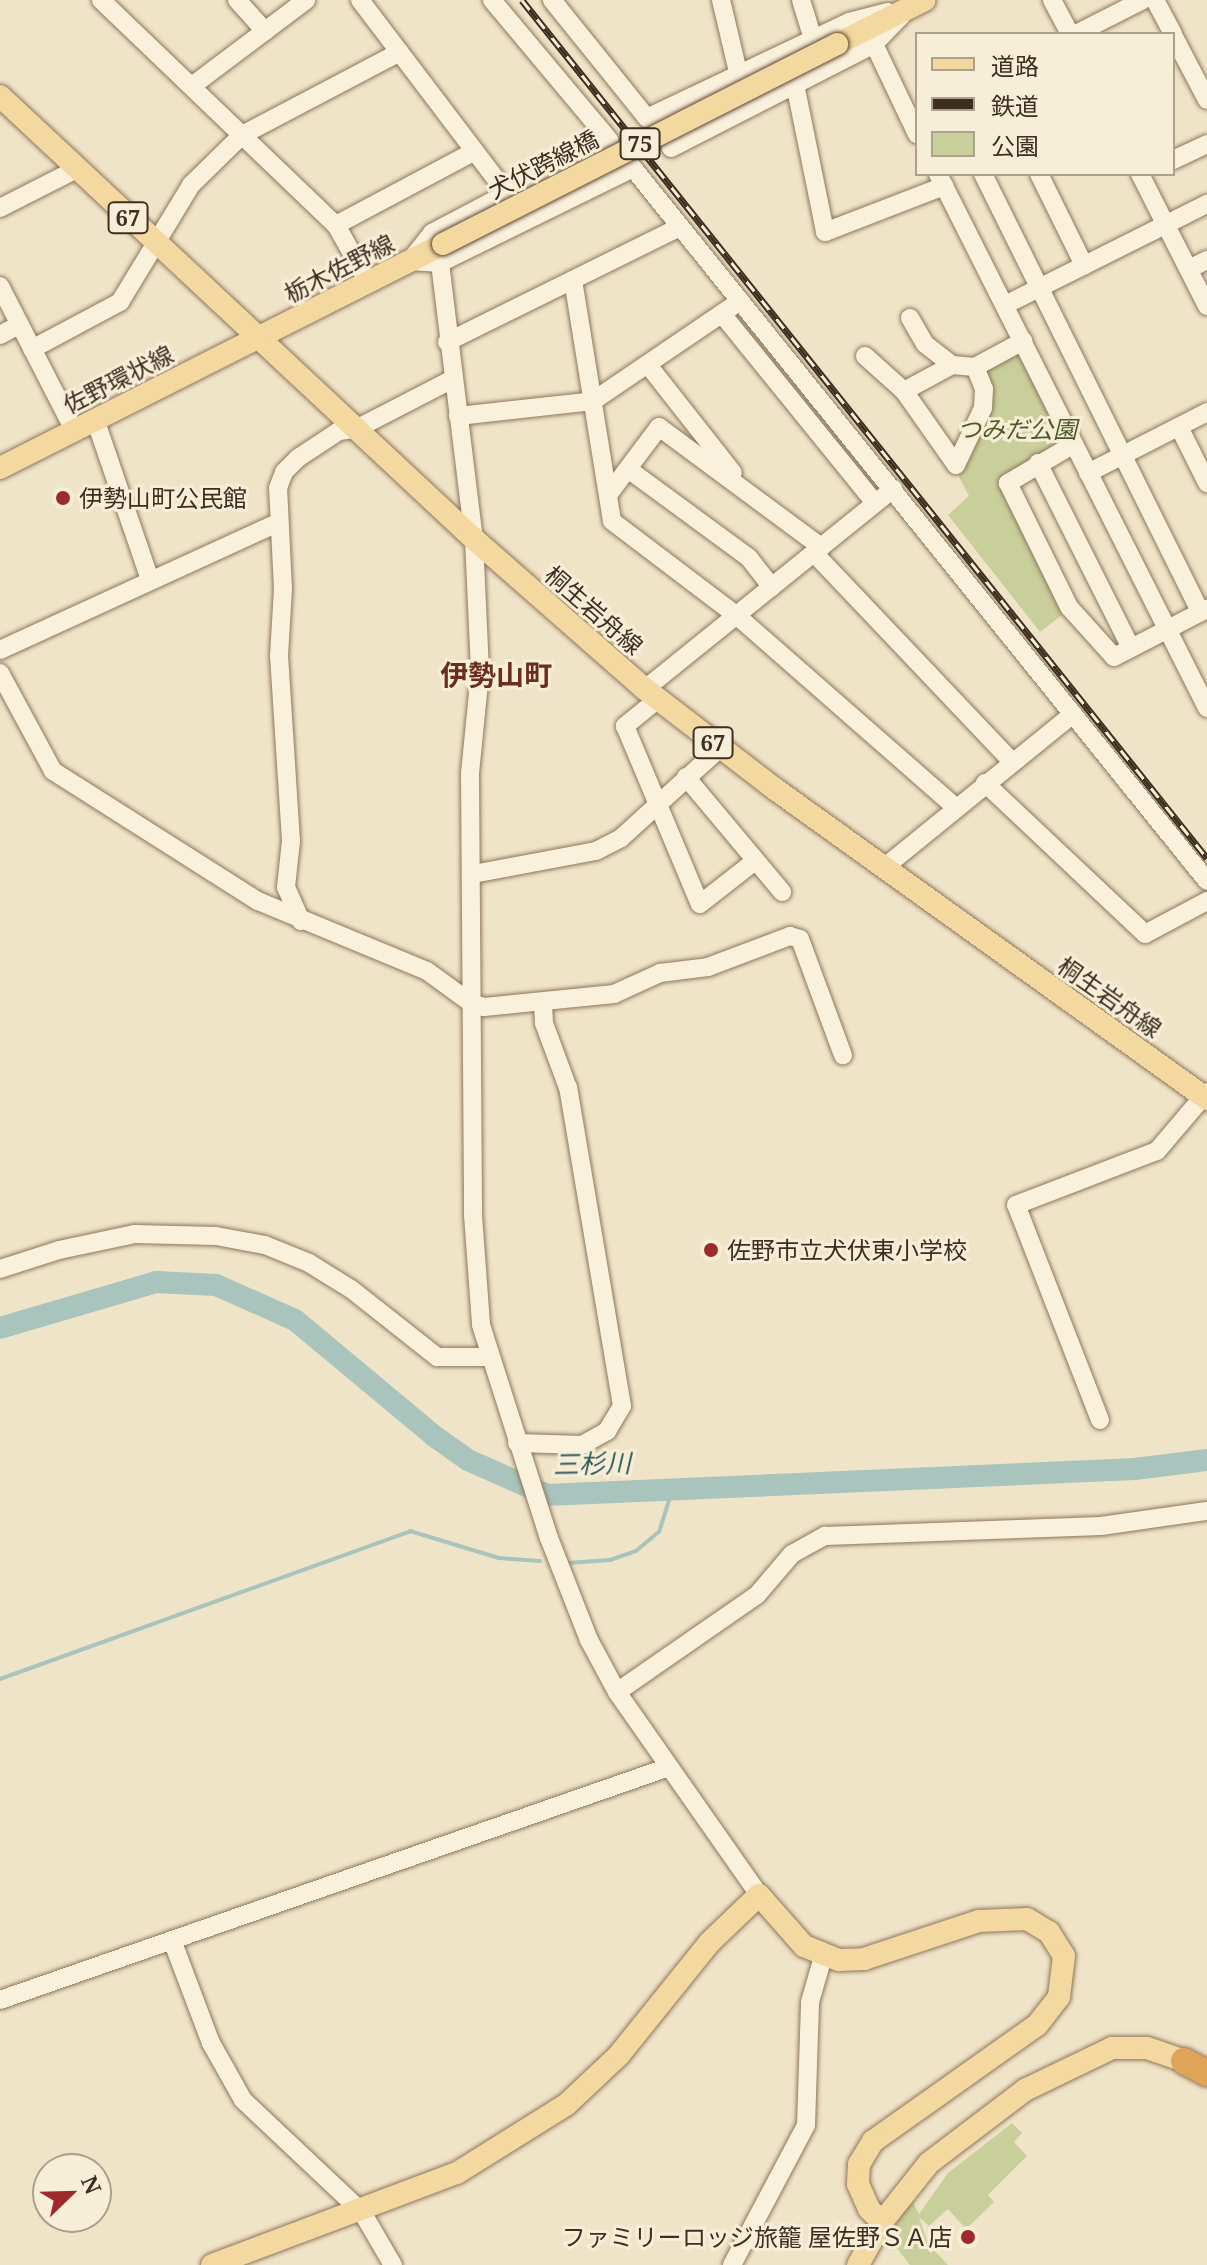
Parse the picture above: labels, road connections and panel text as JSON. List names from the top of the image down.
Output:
{
  "streets": {
    "main road": [
      "75",
      "犬伏跨線橋",
      "67",
      "栃木佐野線",
      "佐野環状線",
      "桐生岩舟線"
    ]
  },
  "crossings": [
    ["犬伏跨線橋", "栃木佐野線"],
    ["栃木佐野線", "佐野環状線"],
    ["栃木佐野線", "桐生岩舟線"],
    ["佐野環状線", "桐生岩舟線"]
  ],
  "districts": ["伊勢山町"],
  "water": ["三杉川"],
  "parks": ["つみだ公園"],
  "places": ["伊勢山町公民館", "佐野市立犬伏東小学校", "ファミリーロッジ旅籠 屋佐野ＳＡ店"],
  "legend": ["道路", "鉄道", "公園"],
  "north": "top right"
}
